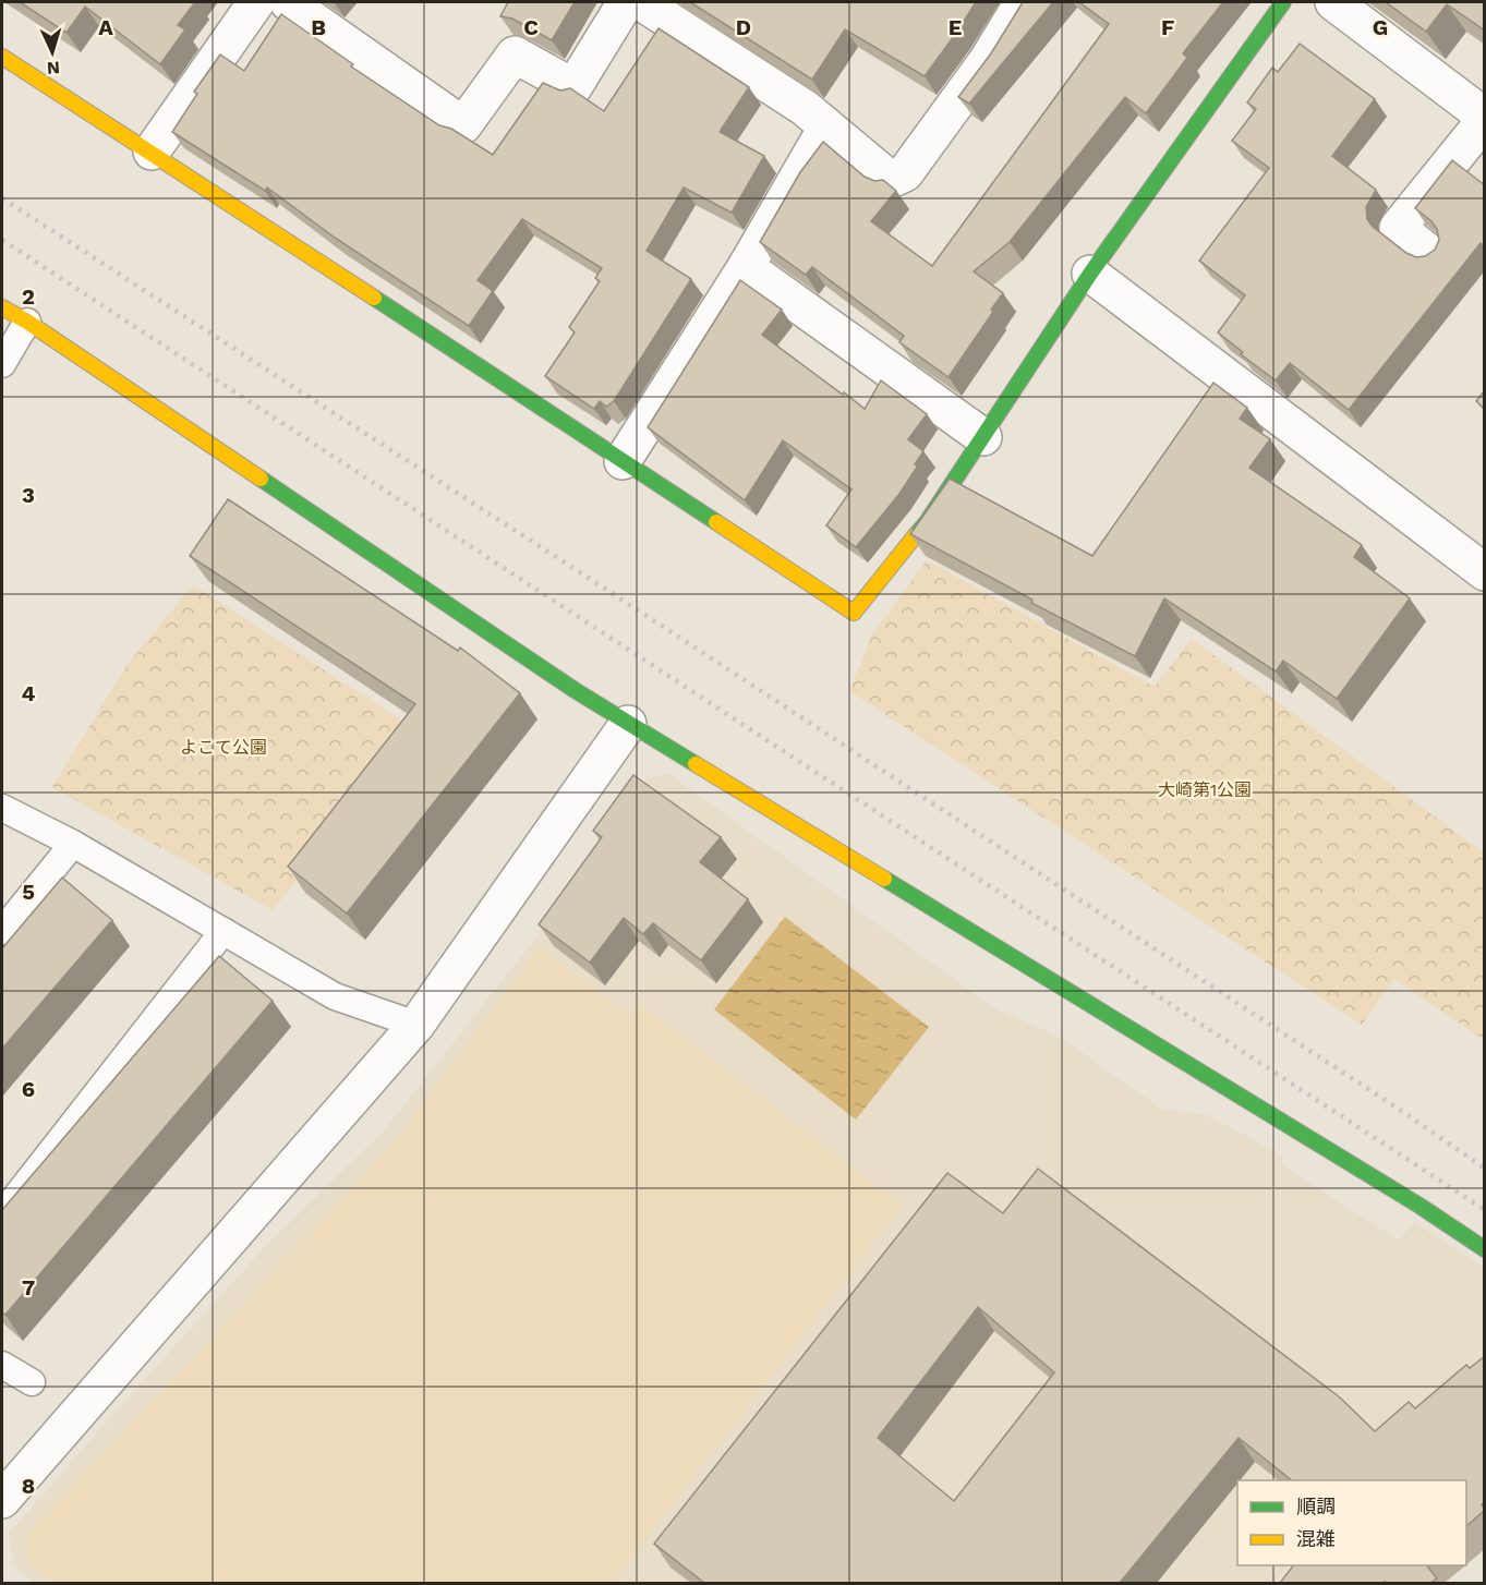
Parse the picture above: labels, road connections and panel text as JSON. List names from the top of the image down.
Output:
{
  "parks": ["よこて公園", "大崎第1公園"],
  "legend": ["順調", "混雑"],
  "north": "bottom",
  "grid": {
    "columns": [
      "A",
      "B",
      "C",
      "D",
      "E",
      "F",
      "G"
    ],
    "rows": [
      "2",
      "3",
      "4",
      "5",
      "6",
      "7",
      "8"
    ]
  }
}
